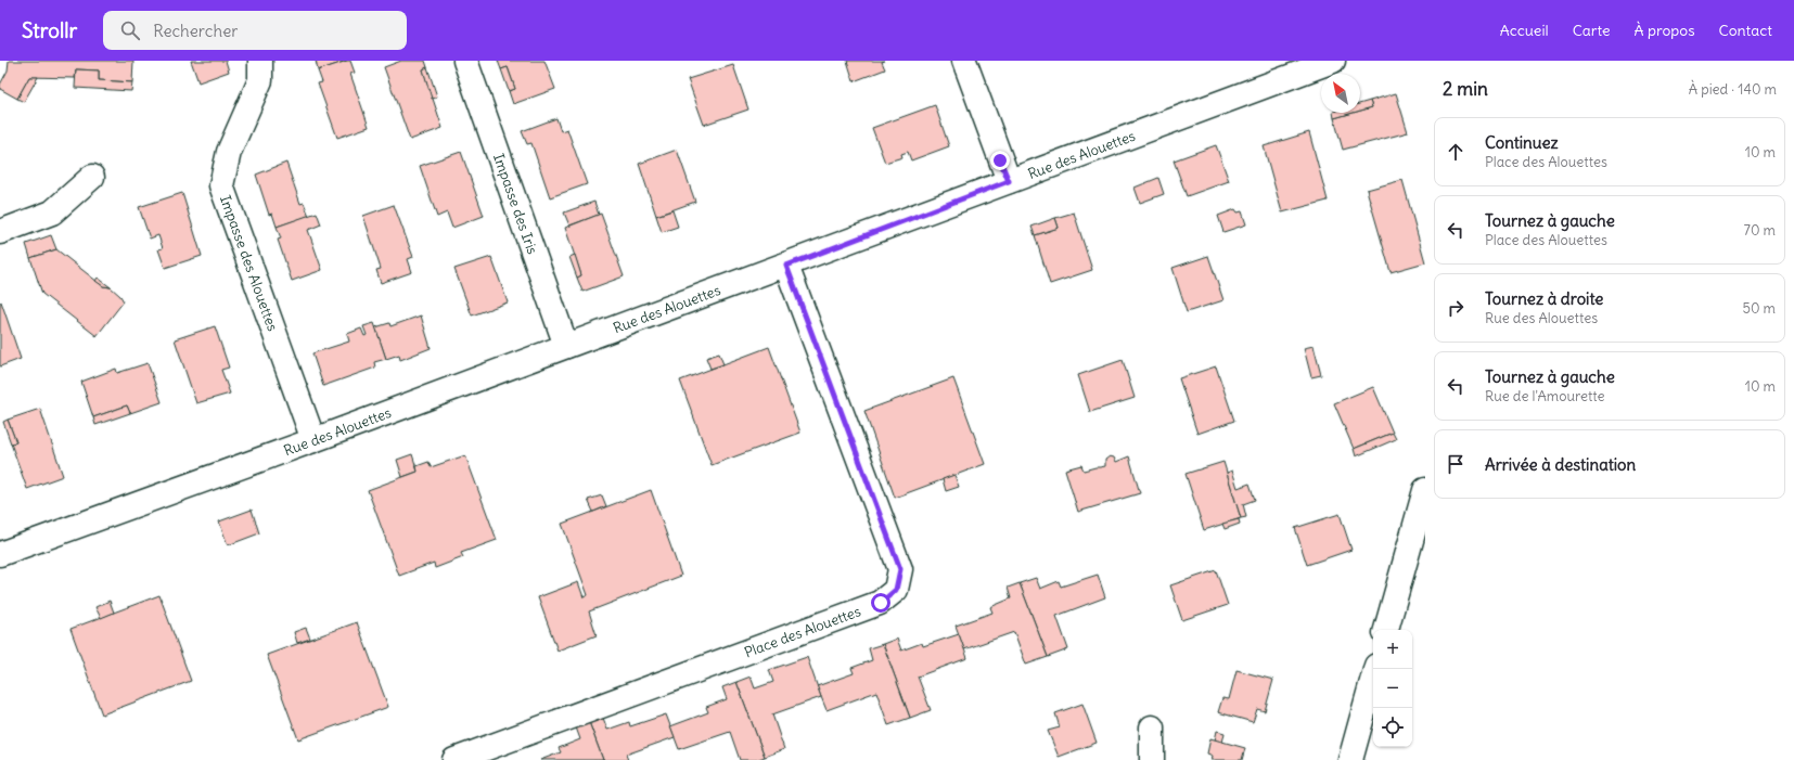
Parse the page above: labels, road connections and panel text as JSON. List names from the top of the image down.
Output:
{
  "streets": {
    "street": [
      "Rue des Alouettes",
      "Impasse des Iris",
      "Impasse des Alouettes",
      "Place des Alouettes"
    ]
  },
  "crossings": [
    ["Rue des Alouettes", "Impasse des Iris"],
    ["Rue des Alouettes", "Impasse des Alouettes"],
    ["Rue des Alouettes", "Place des Alouettes"]
  ],
  "north": "top left",
  "page": {
    "header": "Strollr",
    "search": "Rechercher",
    "nav": [
      "Accueil",
      "Carte",
      "À propos",
      "Contact"
    ],
    "heading": ["2 min", "À pied · 140 m"],
    "list": [
      ["Continuez", "Place des Alouettes", "10 m"],
      ["Tournez à gauche", "Place des Alouettes", "70 m"],
      ["Tournez à droite", "Rue des Alouettes", "50 m"],
      ["Tournez à gauche", "Rue de l'Amourette", "10 m"],
      "Arrivée à destination"
    ],
    "map_buttons": ["+", "−"]
  }
}
